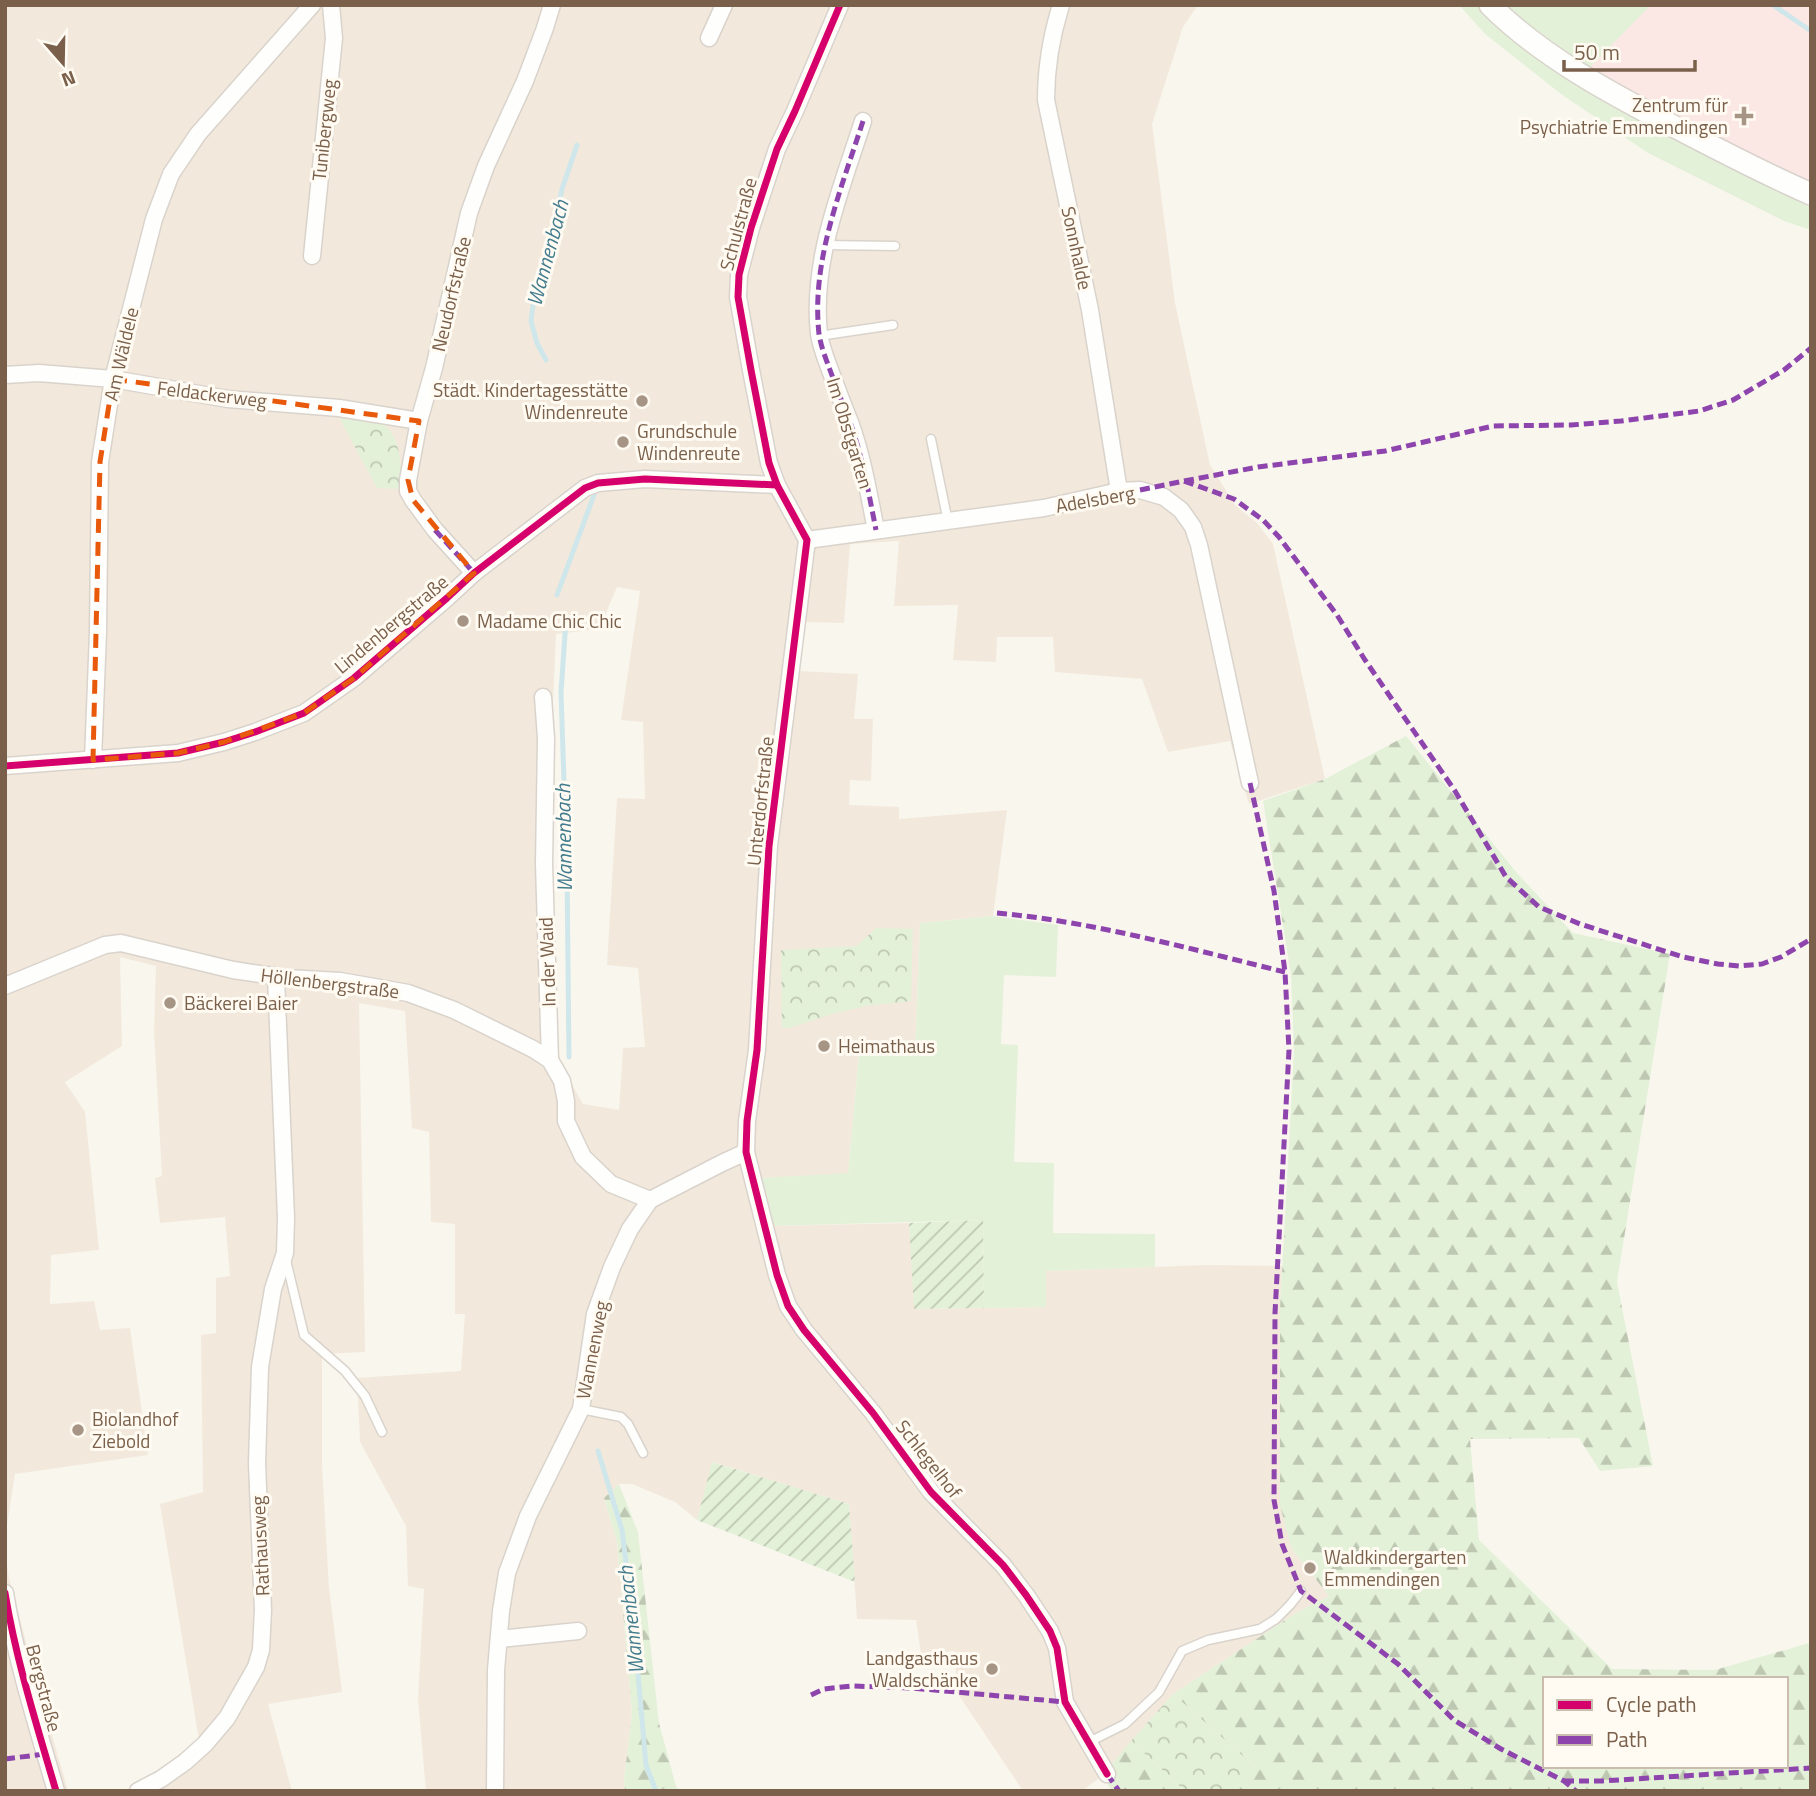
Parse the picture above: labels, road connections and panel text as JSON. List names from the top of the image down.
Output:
{
  "streets": {
    "street": [
      "Tunibergweg",
      "Schulstraße",
      "Sonnhalde",
      "Neudorfstraße",
      "Am Wäldele",
      "Feldackerweg",
      "Im Obstgarten",
      "Adelsberg",
      "Lindenbergstraße",
      "Unterdorfstraße",
      "In der Waid",
      "Höllenbergstraße",
      "Wannenweg",
      "Schlegelhof",
      "Rathausweg",
      "Bergstraße"
    ]
  },
  "crossings": [
    ["Schulstraße", "Lindenbergstraße"],
    ["Sonnhalde", "Adelsberg"],
    ["Neudorfstraße", "Feldackerweg"],
    ["Neudorfstraße", "Lindenbergstraße"],
    ["Am Wäldele", "Feldackerweg"],
    ["Am Wäldele", "Lindenbergstraße"],
    ["Im Obstgarten", "Adelsberg"],
    ["Adelsberg", "Unterdorfstraße"],
    ["Unterdorfstraße", "Wannenweg"],
    ["Unterdorfstraße", "Schlegelhof"],
    ["In der Waid", "Höllenbergstraße"],
    ["Höllenbergstraße", "Rathausweg"],
    ["Wannenweg", "Schlegelhof"]
  ],
  "water": ["Wannenbach"],
  "places": {
    "health": ["Zentrum für Psychiatrie Emmendingen"],
    "other": [
      "Städt. Kindertagesstätte Windenreute",
      "Grundschule Windenreute",
      "Madame Chic Chic",
      "Bäckerei Baier",
      "Heimathaus",
      "Biolandhof Ziebold",
      "Waldkindergarten Emmendingen",
      "Landgasthaus Waldschänke"
    ]
  },
  "legend": ["Cycle path", "Path"],
  "scale_bar": "50 m",
  "north": "bottom"
}
